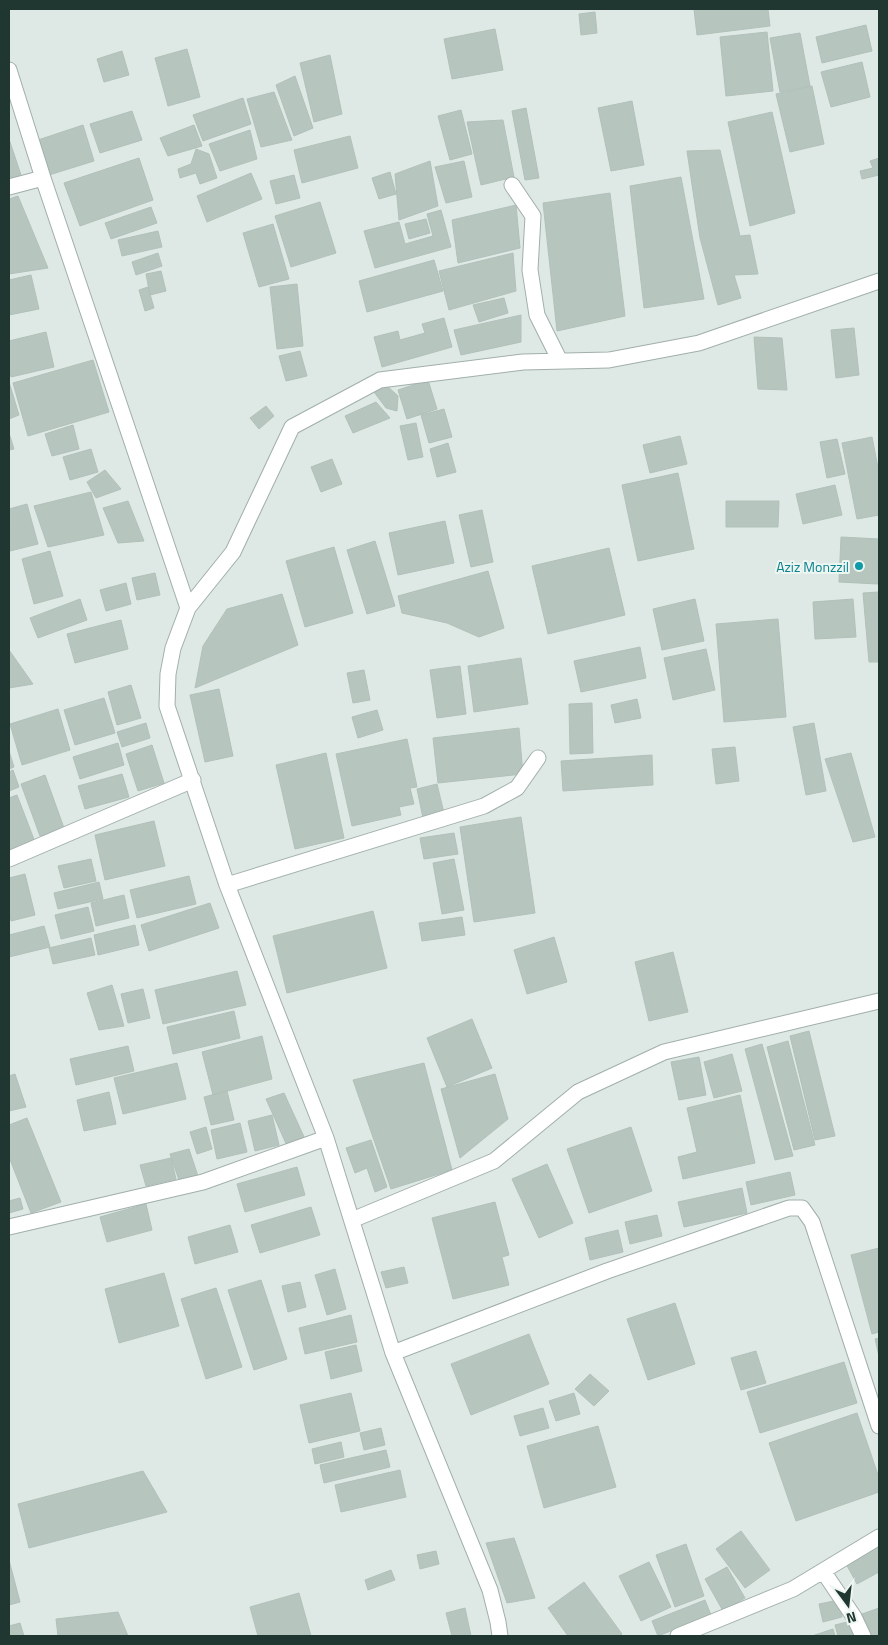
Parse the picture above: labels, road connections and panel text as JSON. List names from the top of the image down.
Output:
{
  "places": ["Aziz Monzzil"],
  "north": "bottom"
}
